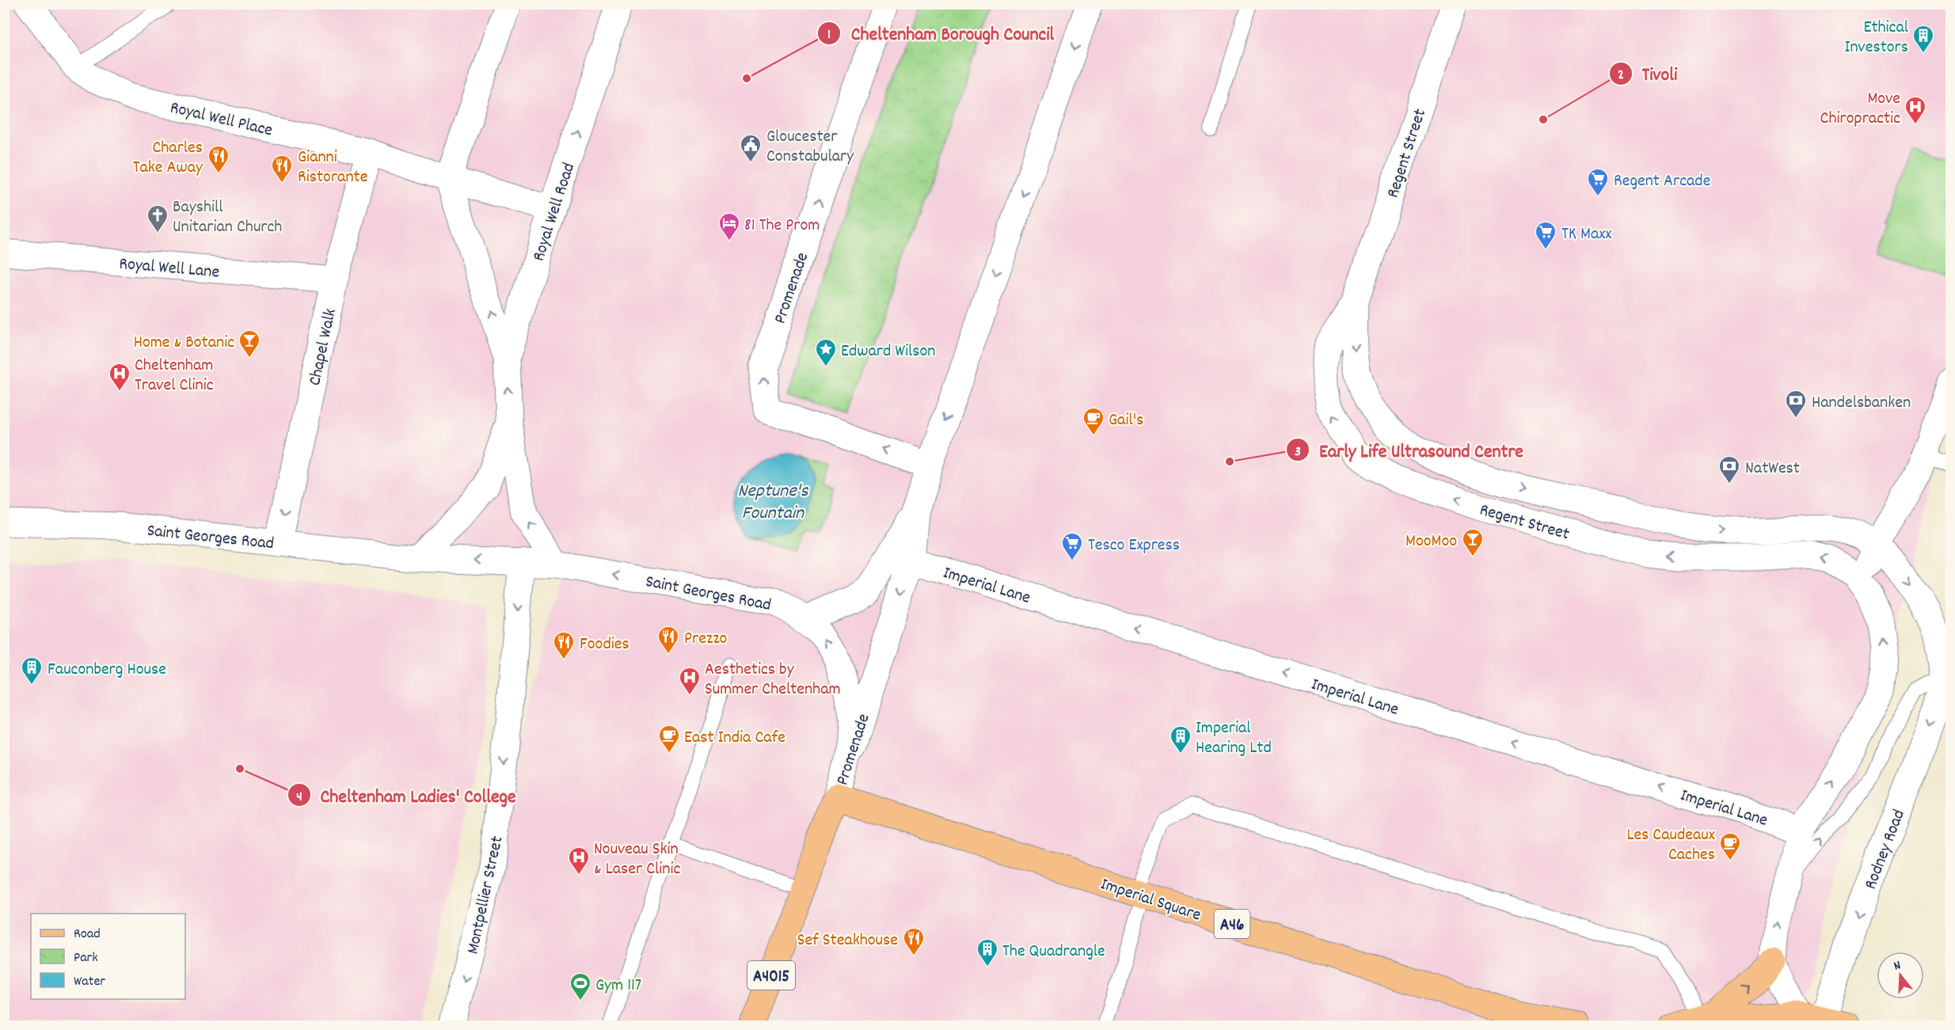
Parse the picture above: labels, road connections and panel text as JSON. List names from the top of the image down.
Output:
{
  "streets": {
    "main road": [
      "Promenade",
      "Imperial Square",
      "A46",
      "A4015"
    ],
    "street": [
      "Royal Well Place",
      "Regent Street",
      "Royal Well Road",
      "Royal Well Lane",
      "Chapel Walk",
      "Saint Georges Road",
      "Imperial Lane",
      "Rodney Road",
      "Montpellier Street"
    ]
  },
  "crossings": [
    ["Royal Well Place", "Royal Well Road"],
    ["Royal Well Place", "Chapel Walk"],
    ["Regent Street", "Rodney Road"],
    ["Royal Well Road", "Saint Georges Road"],
    ["Royal Well Lane", "Chapel Walk"],
    ["Promenade", "Saint Georges Road"],
    ["Promenade", "Imperial Lane"],
    ["Promenade", "Imperial Square"],
    ["Chapel Walk", "Saint Georges Road"],
    ["Saint Georges Road", "Montpellier Street"],
    ["Saint Georges Road", "Imperial Square"]
  ],
  "one_way": [
    "Chapel Walk",
    "Saint Georges Road",
    "Imperial Lane",
    "Montpellier Street"
  ],
  "water": ["Neptune's Fountain"],
  "places": {
    "building": [
      "Ethical Investors",
      "Fauconberg House",
      "Imperial Hearing Ltd",
      "The Quadrangle"
    ],
    "other": [
      "Cheltenham Borough Council",
      "Tivoli",
      "Early Life Ultrasound Centre",
      "Cheltenham Ladies' College"
    ],
    "hospital": [
      "Move Chiropractic",
      "Cheltenham Travel Clinic",
      "Aesthetics by Summer Cheltenham",
      "Nouveau Skin & Laser Clinic"
    ],
    "public building": ["Gloucester Constabulary"],
    "restaurant": [
      "Charles Take Away",
      "Gianni Ristorante",
      "Prezzo",
      "Foodies",
      "Sef Steakhouse"
    ],
    "supermarket": ["Regent Arcade", "TK Maxx", "Tesco Express"],
    "church": ["Bayshill Unitarian Church"],
    "hotel": ["81 The Prom"],
    "bar": ["Home & Botanic", "MooMoo"],
    "place": ["Edward Wilson"],
    "bank": ["Handelsbanken", "NatWest"],
    "cafe": ["Gail's", "East India Cafe", "Les Caudeaux Caches"],
    "sports": ["Gym 117"]
  },
  "legend": ["Road", "Park", "Water"],
  "north": "top"
}
